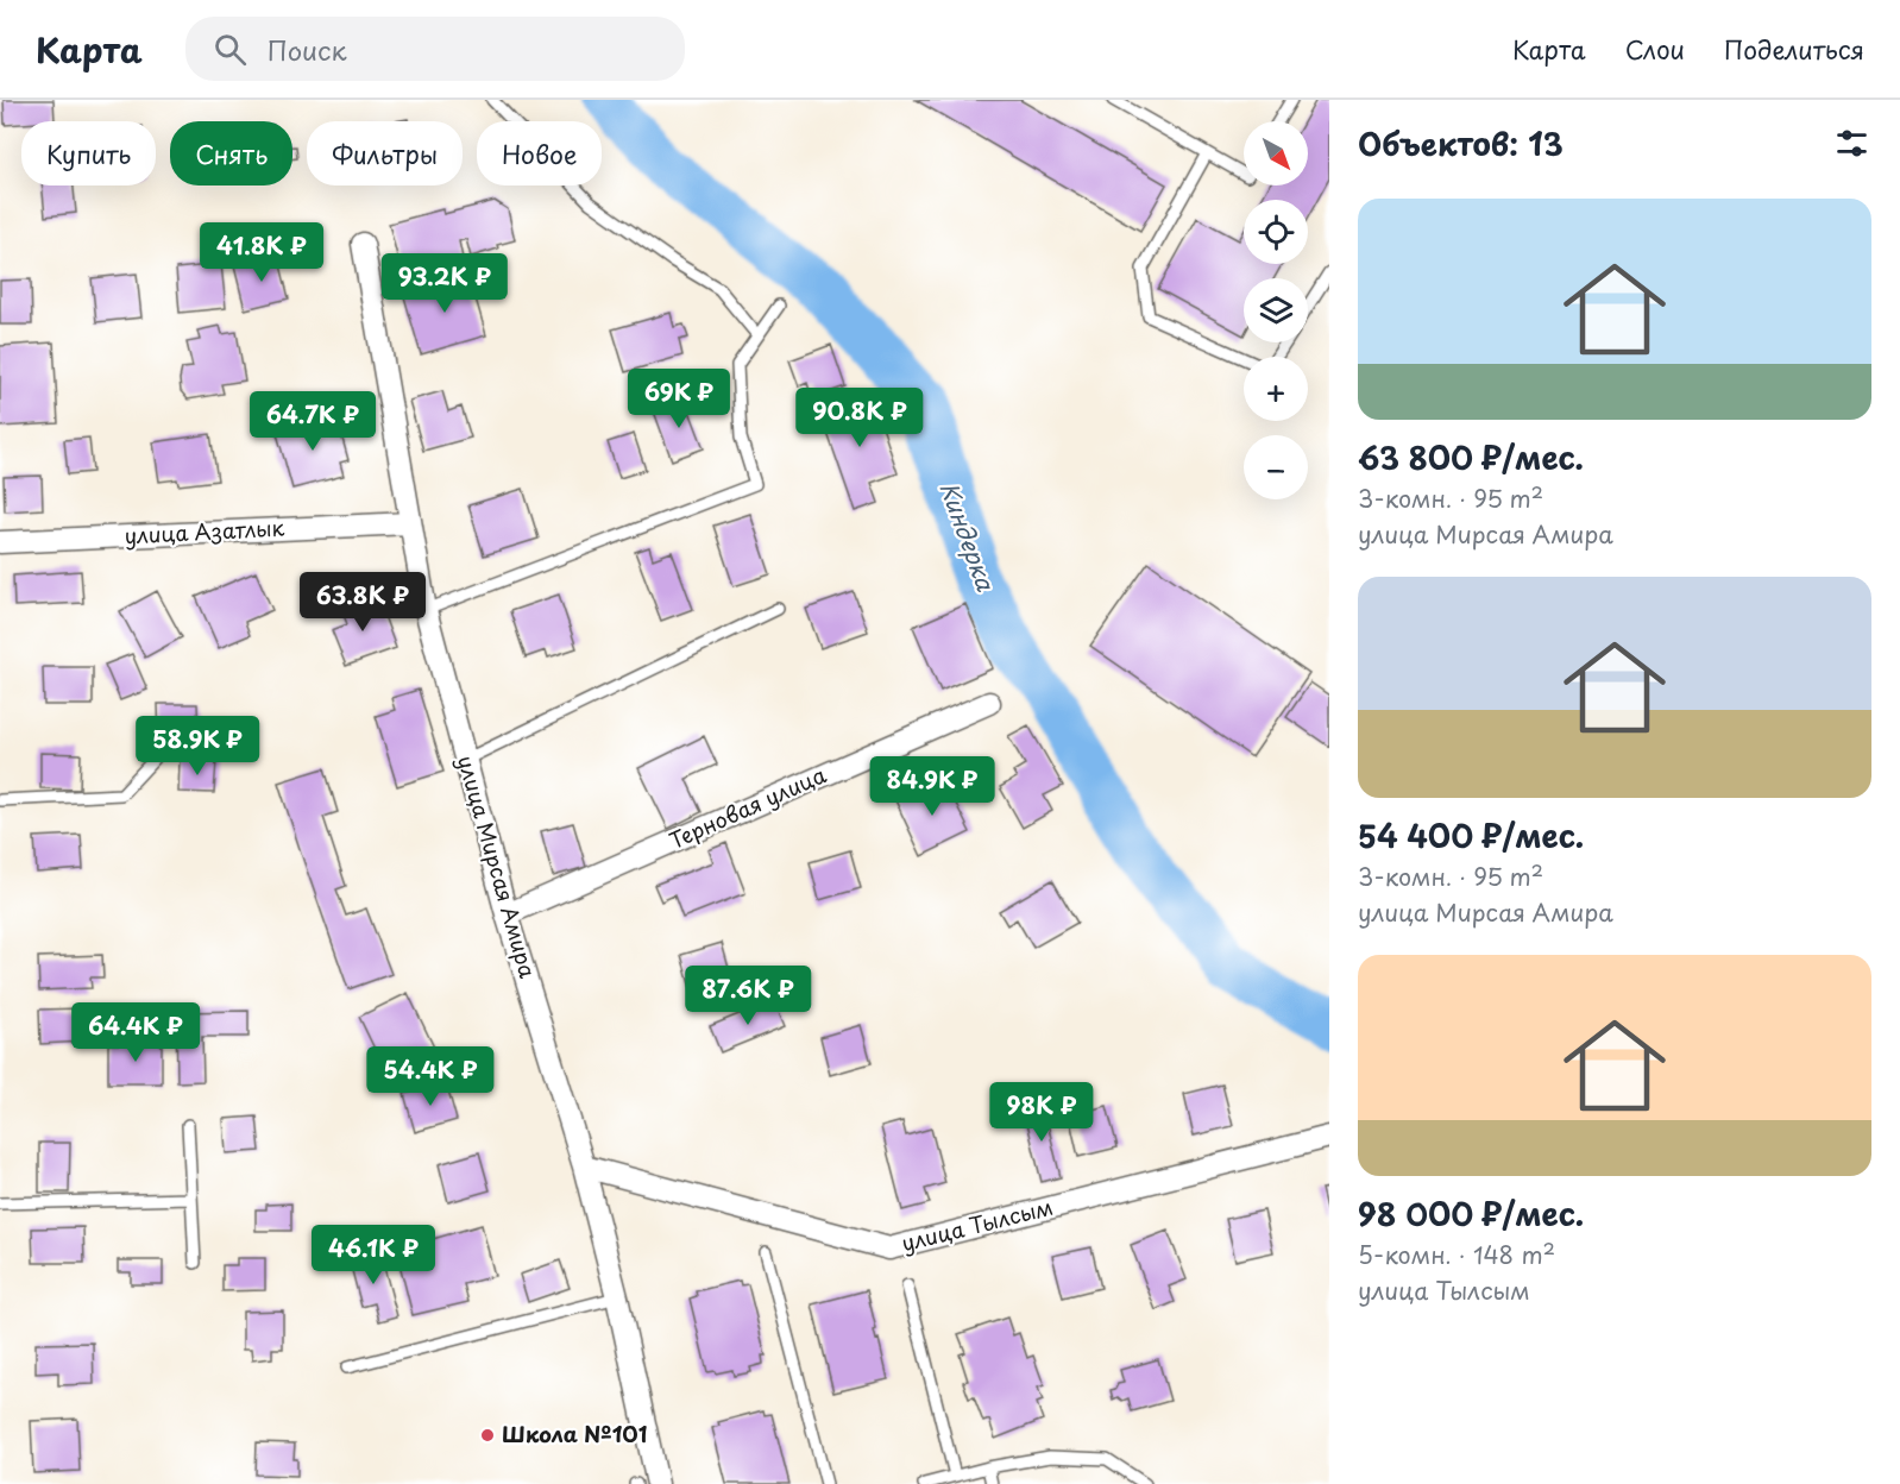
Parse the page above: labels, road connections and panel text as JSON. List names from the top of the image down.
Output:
{
  "streets": {
    "street": [
      "улица Азатлык",
      "Терновая улица",
      "улица Мирсая Амира",
      "улица Тылсым"
    ]
  },
  "crossings": [
    ["улица Азатлык", "улица Мирсая Амира"],
    ["Терновая улица", "улица Мирсая Амира"],
    ["улица Мирсая Амира", "улица Тылсым"]
  ],
  "water": ["Киндерка"],
  "places": ["Школа №101"],
  "north": "bottom right",
  "page": {
    "header": "Карта",
    "search": "Поиск",
    "nav": ["Карта", "Слои", "Поделиться"],
    "heading": "Объектов: 13",
    "map_buttons": ["+", "−"],
    "chip": [
      "Купить",
      "Снять",
      "Фильтры",
      "Новое"
    ],
    "list": [
      {
        "name": "63 800 ₽/мес.",
        "note": "3-комн. · 95 m² · улица Мирсая Амира"
      },
      {
        "name": "54 400 ₽/мес.",
        "note": "3-комн. · 95 m² · улица Мирсая Амира"
      },
      {
        "name": "98 000 ₽/мес.",
        "note": "5-комн. · 148 m² · улица Тылсым"
      }
    ],
    "price": [
      "41.8K ₽",
      "93.2K ₽",
      "69K ₽",
      "90.8K ₽",
      "64.7K ₽",
      "63.8K ₽",
      "58.9K ₽",
      "84.9K ₽",
      "87.6K ₽",
      "64.4K ₽",
      "54.4K ₽",
      "98K ₽",
      "46.1K ₽"
    ]
  }
}
